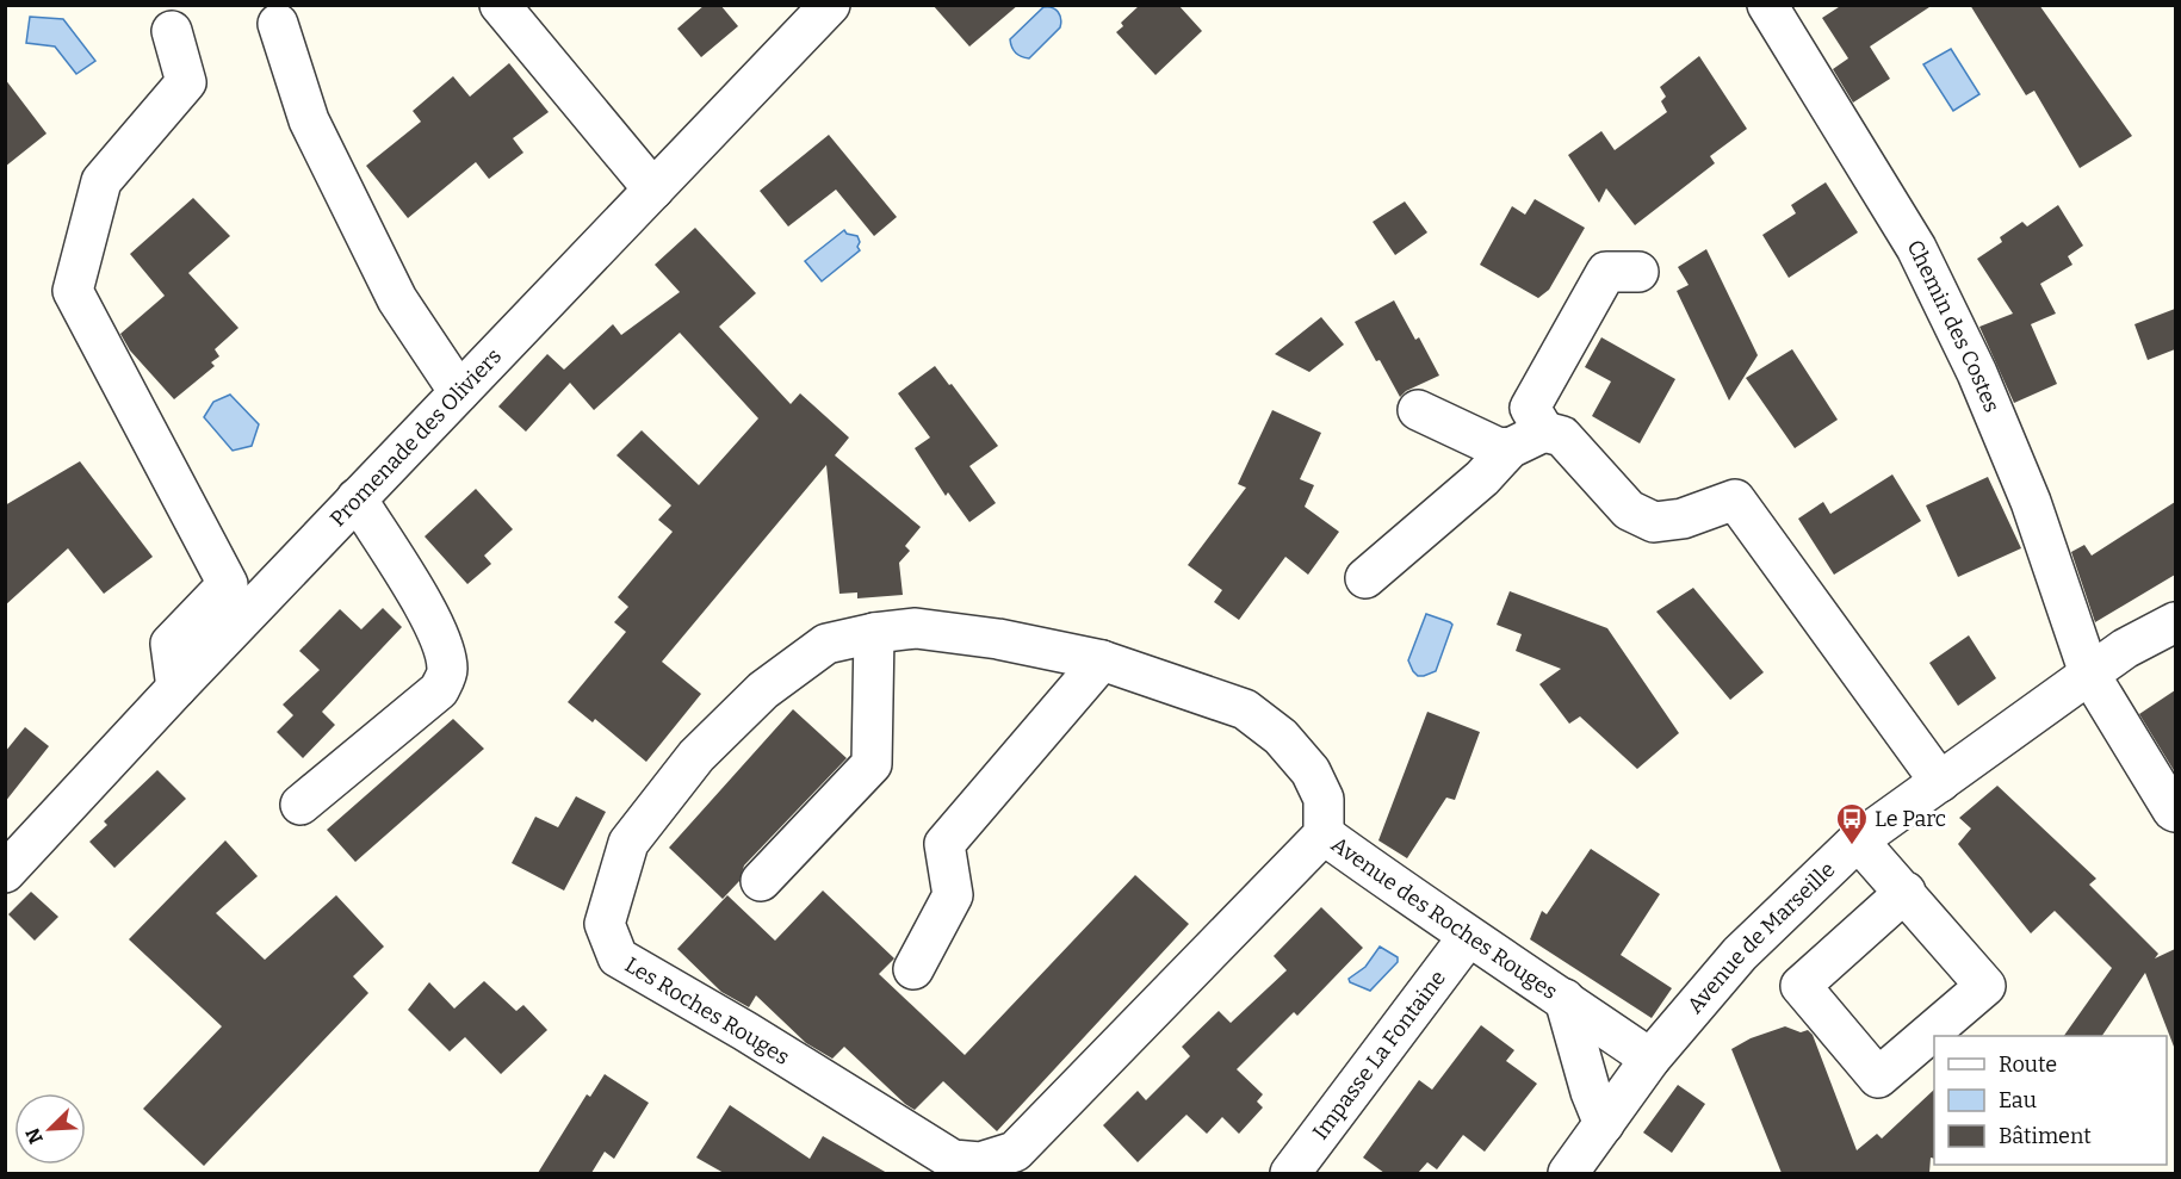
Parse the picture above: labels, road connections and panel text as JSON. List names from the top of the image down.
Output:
{
  "streets": {
    "street": [
      "Chemin des Costes",
      "Promenade des Oliviers",
      "Avenue des Roches Rouges",
      "Avenue de Marseille",
      "Les Roches Rouges",
      "Impasse La Fontaine"
    ]
  },
  "crossings": [
    ["Chemin des Costes", "Avenue de Marseille"],
    ["Avenue des Roches Rouges", "Avenue de Marseille"],
    ["Avenue des Roches Rouges", "Les Roches Rouges"],
    ["Avenue des Roches Rouges", "Impasse La Fontaine"]
  ],
  "places": {
    "bus stop": ["Le Parc"]
  },
  "legend": ["Route", "Eau", "Bâtiment"],
  "north": "bottom left"
}
